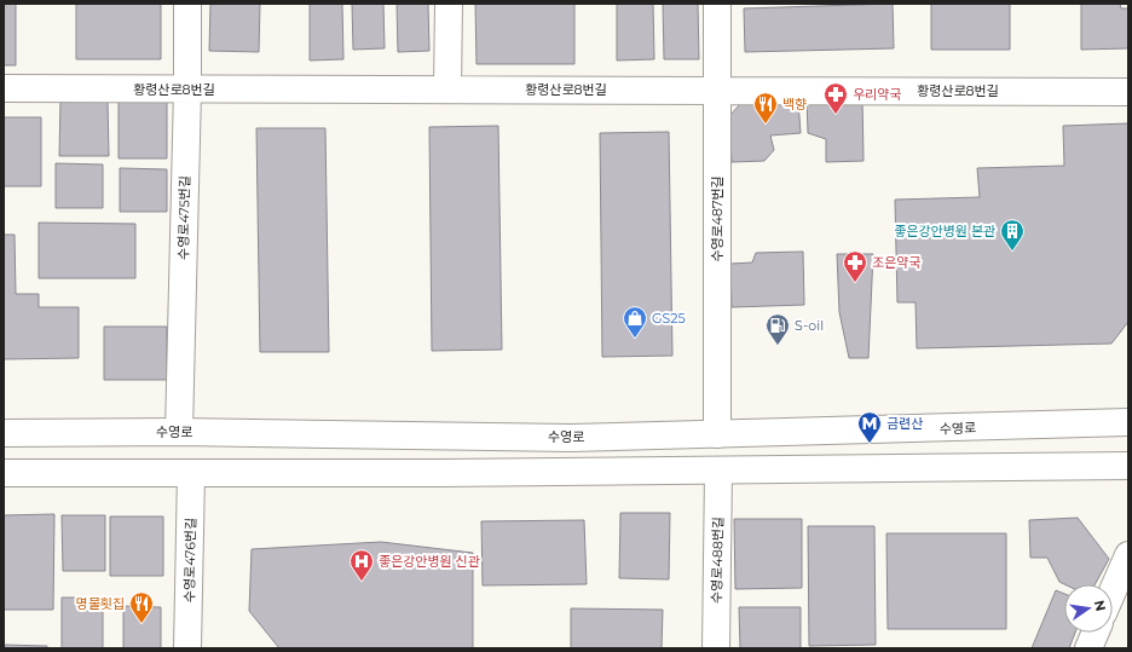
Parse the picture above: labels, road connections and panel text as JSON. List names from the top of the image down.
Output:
{
  "streets": {
    "street": [
      "황령산로8번길",
      "수영로475번길",
      "수영로487번길",
      "수영로",
      "수영로476번길",
      "수영로488번길"
    ]
  },
  "crossings": [
    ["황령산로8번길", "수영로475번길"],
    ["황령산로8번길", "수영로487번길"],
    ["수영로475번길", "수영로"],
    ["수영로487번길", "수영로"]
  ],
  "places": {
    "pharmacy": ["우리약국", "조은약국"],
    "restaurant": ["백향", "명물횟집"],
    "building": ["좋은강안병원 본관"],
    "shop": ["GS25"],
    "fuel station": ["S-oil"],
    "metro station": ["금련산"],
    "hospital": ["좋은강안병원 신관"]
  },
  "north": "right"
}
